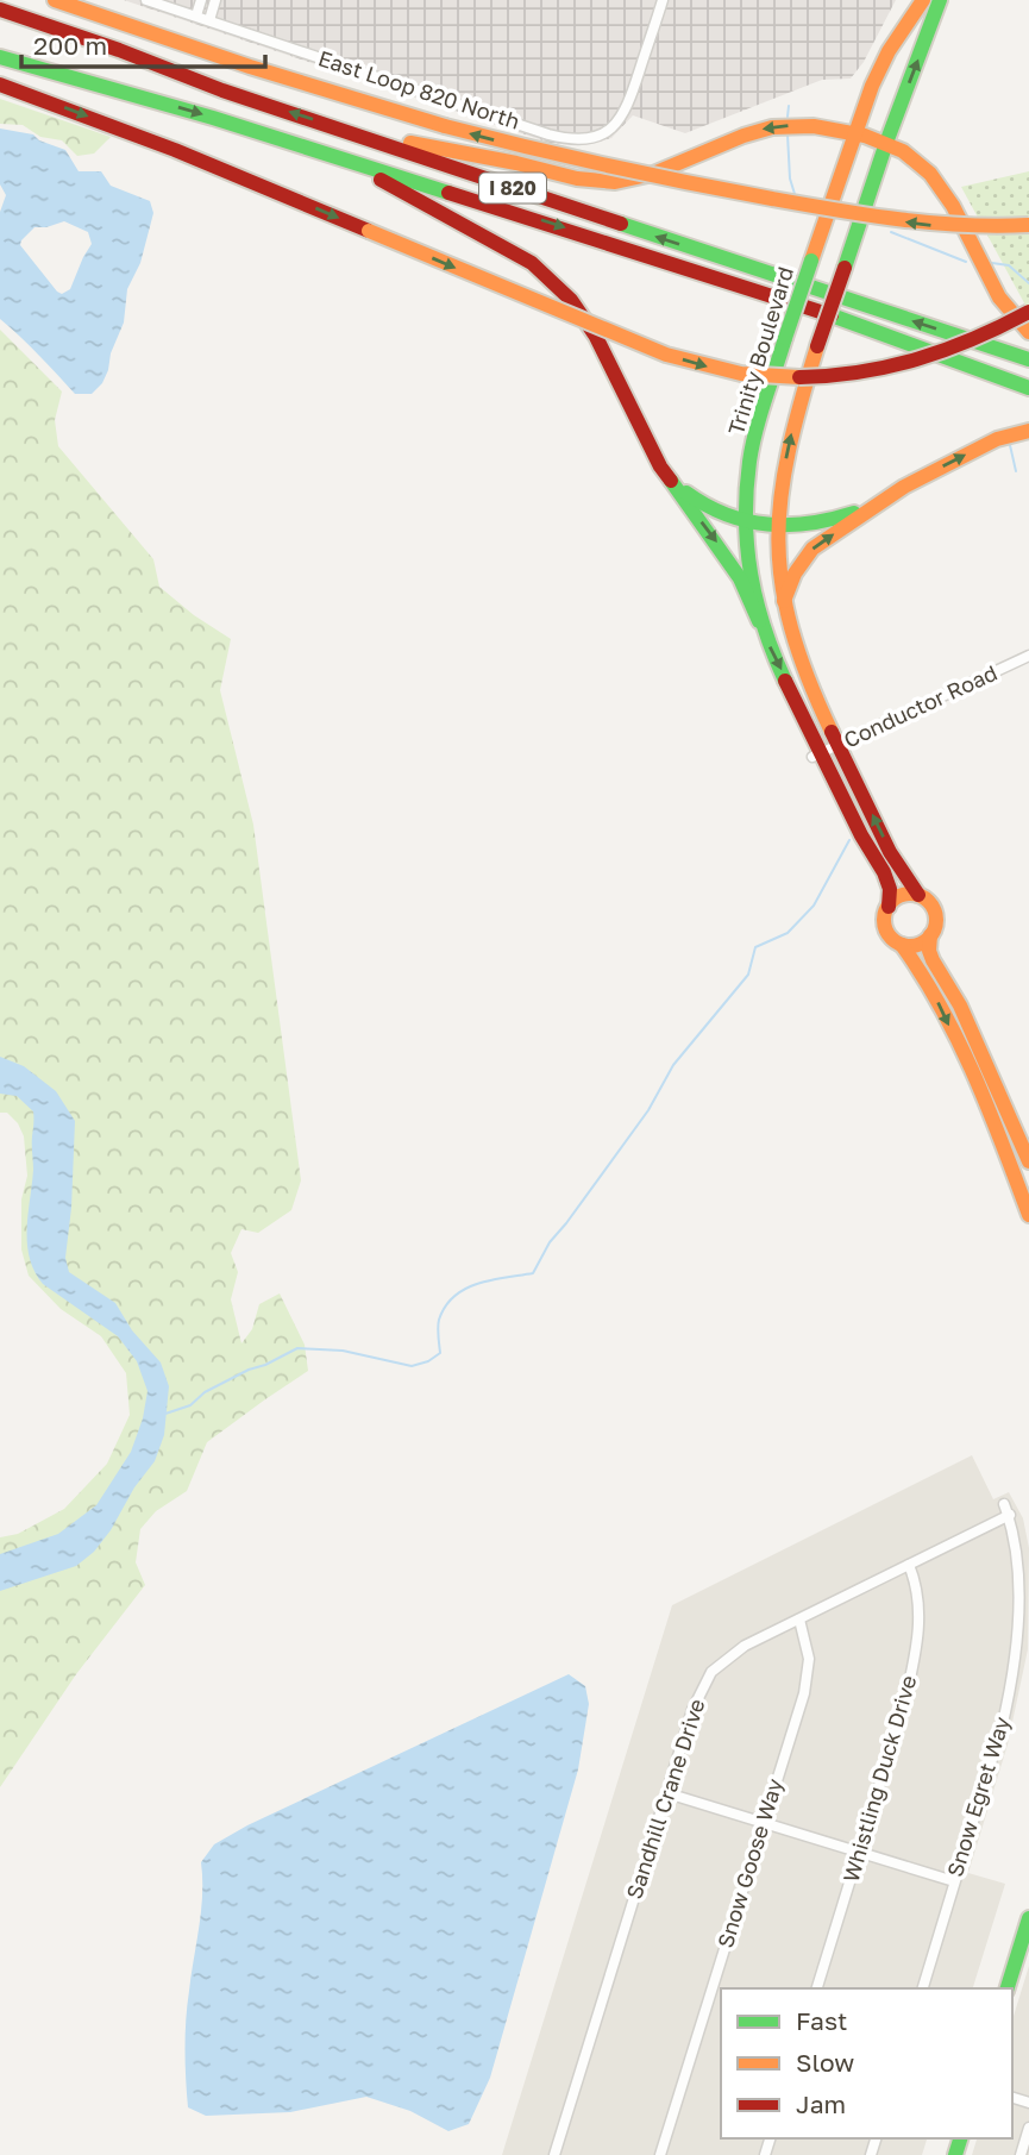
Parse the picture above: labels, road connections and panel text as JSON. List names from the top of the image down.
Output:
{
  "streets": {
    "main road": ["I 820", "Trinity Boulevard"],
    "street": [
      "East Loop 820 North",
      "Conductor Road",
      "Whistling Duck Drive",
      "Snow Egret Way",
      "Sandhill Crane Drive",
      "Snow Goose Way"
    ]
  },
  "crossings": [
    ["Trinity Boulevard", "Conductor Road"],
    ["Whistling Duck Drive", "Sandhill Crane Drive"],
    ["Snow Egret Way", "Sandhill Crane Drive"],
    ["Sandhill Crane Drive", "Snow Goose Way"]
  ],
  "legend": ["Fast", "Slow", "Jam"],
  "scale_bar": "200 m"
}
